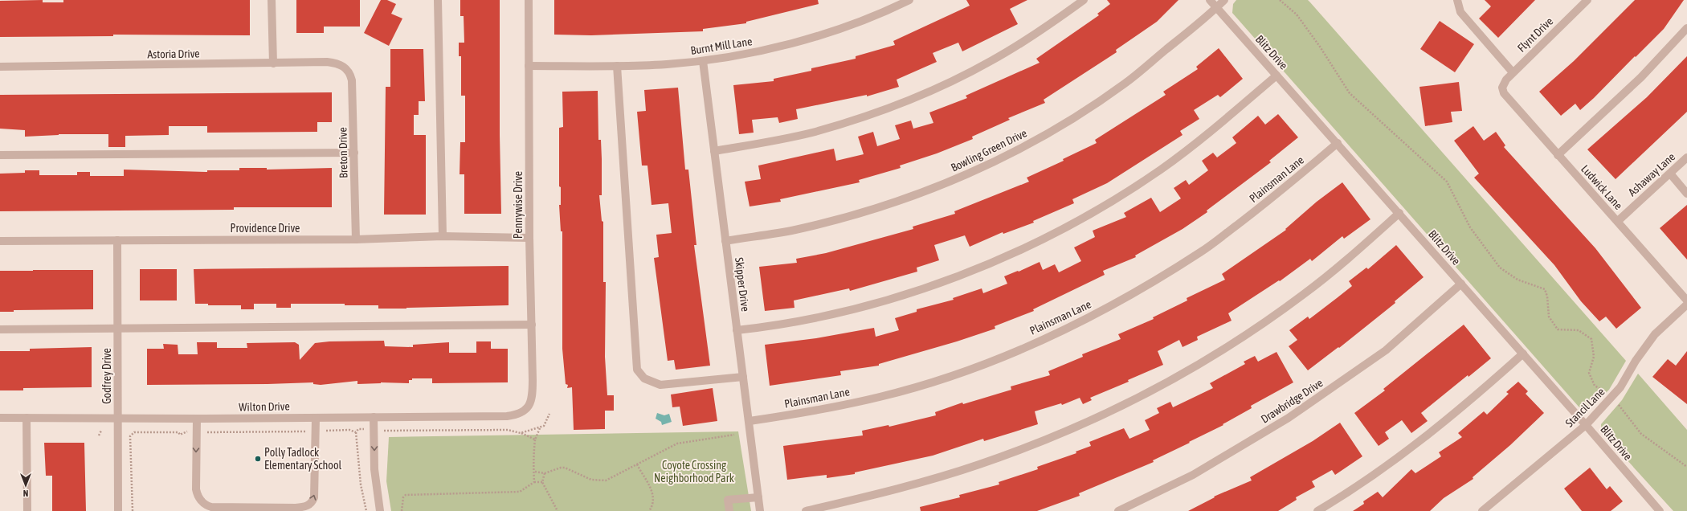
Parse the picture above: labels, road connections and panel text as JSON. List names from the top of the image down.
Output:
{
  "streets": {
    "street": [
      "Flynt Drive",
      "Burnt Mill Lane",
      "Blitz Drive",
      "Astoria Drive",
      "Bowling Green Drive",
      "Breton Drive",
      "Ashaway Lane",
      "Plainsman Lane",
      "Ludwick Lane",
      "Pennywise Drive",
      "Providence Drive",
      "Skipper Drive",
      "Godfrey Drive",
      "Drawbridge Drive",
      "Wilton Drive",
      "Stancil Lane"
    ]
  },
  "crossings": [
    ["Flynt Drive", "Ludwick Lane"],
    ["Burnt Mill Lane", "Pennywise Drive"],
    ["Burnt Mill Lane", "Skipper Drive"],
    ["Blitz Drive", "Bowling Green Drive"],
    ["Blitz Drive", "Plainsman Lane"],
    ["Blitz Drive", "Drawbridge Drive"],
    ["Blitz Drive", "Stancil Lane"],
    ["Astoria Drive", "Breton Drive"],
    ["Bowling Green Drive", "Skipper Drive"],
    ["Breton Drive", "Providence Drive"],
    ["Ashaway Lane", "Ludwick Lane"],
    ["Plainsman Lane", "Skipper Drive"],
    ["Pennywise Drive", "Providence Drive"],
    ["Pennywise Drive", "Wilton Drive"],
    ["Providence Drive", "Godfrey Drive"],
    ["Godfrey Drive", "Wilton Drive"]
  ],
  "parks": ["Coyote Crossing Neighborhood Park"],
  "places": ["Polly Tadlock Elementary School"],
  "north": "bottom"
}
